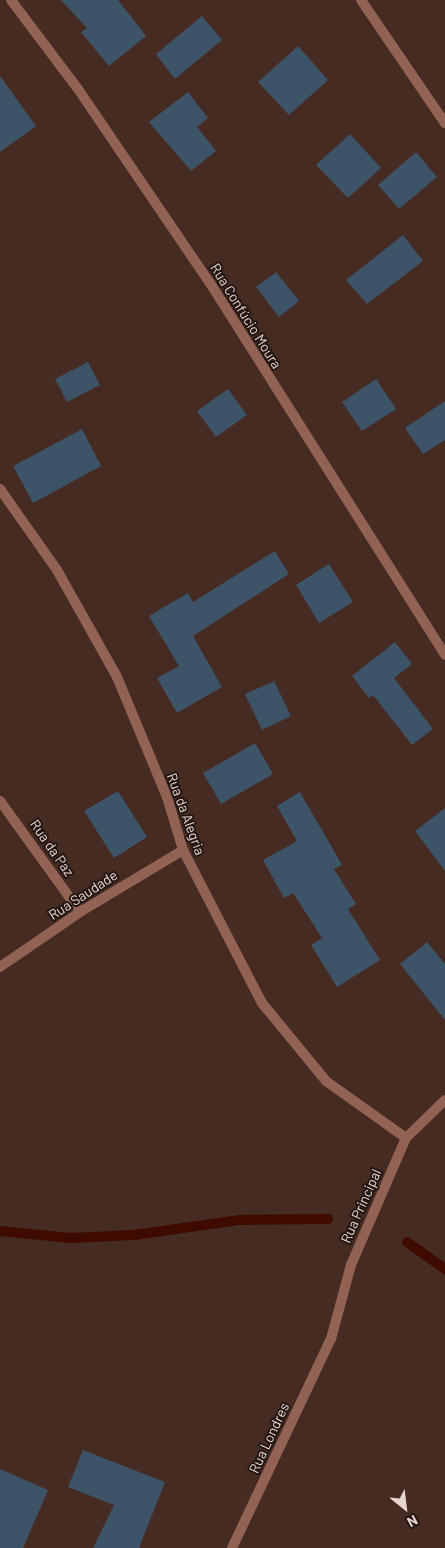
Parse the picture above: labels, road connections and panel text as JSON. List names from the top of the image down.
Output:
{
  "streets": {
    "street": [
      "Rua Confúcio Moura",
      "Rua da Alegria",
      "Rua da Paz",
      "Rua Saudade",
      "Rua Principal",
      "Rua Londres"
    ]
  },
  "crossings": [
    ["Rua da Alegria", "Rua Saudade"],
    ["Rua da Alegria", "Rua Principal"],
    ["Rua da Paz", "Rua Saudade"],
    ["Rua Principal", "Rua Londres"]
  ],
  "north": "bottom right"
}
